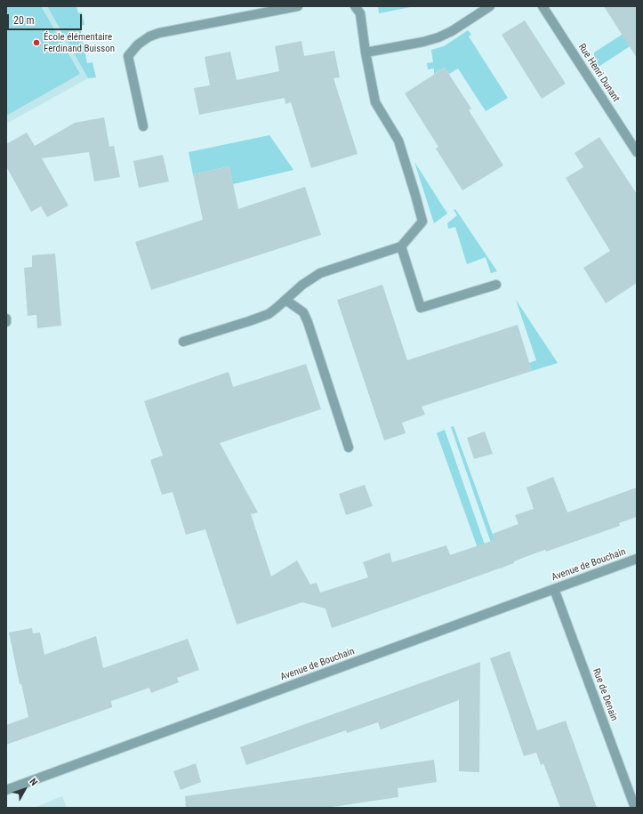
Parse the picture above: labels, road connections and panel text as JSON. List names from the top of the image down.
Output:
{
  "streets": {
    "street": ["Rue Henri Dunant", "Avenue de Bouchain", "Rue de Denain"]
  },
  "crossings": [
    ["Avenue de Bouchain", "Rue de Denain"]
  ],
  "places": ["École élémentaire Ferdinand Buisson"],
  "scale_bar": "20 m",
  "north": "top right"
}
